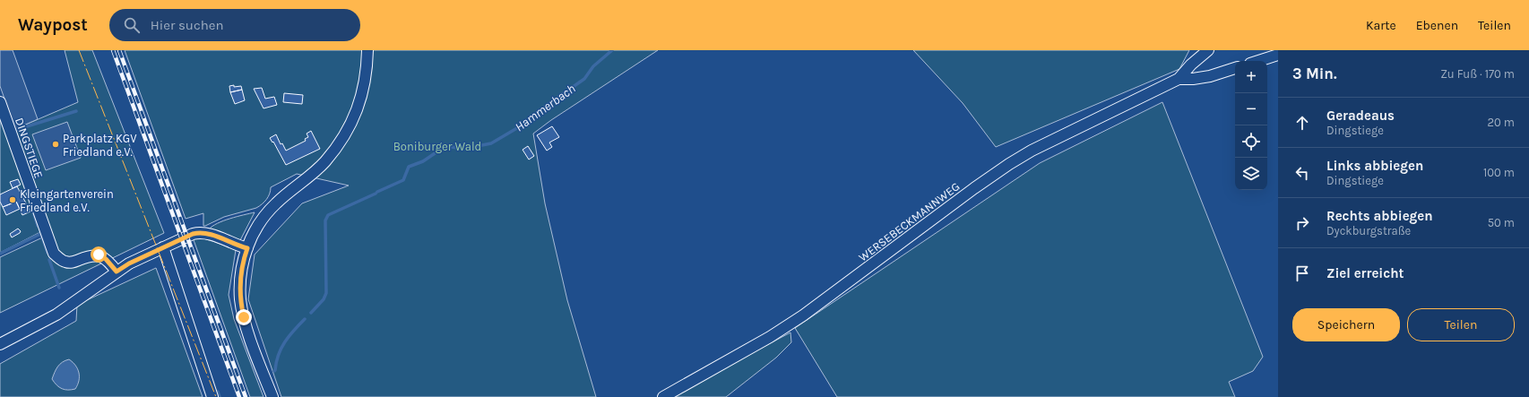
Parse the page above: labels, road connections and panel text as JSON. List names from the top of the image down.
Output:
{
  "streets": {
    "street": ["DINGSTIEGE", "WERSEBECKMANNWEG"]
  },
  "water": ["Hammerbach"],
  "parks": ["Boniburger Wald"],
  "places": ["Parkplatz KGV Friedland e.V.", "Kleingartenverein Friedland e.V."],
  "page": {
    "header": "Waypost",
    "search": "Hier suchen",
    "nav": ["Karte", "Ebenen", "Teilen"],
    "heading": ["3 Min.", "Zu Fuß · 170 m"],
    "map_buttons": ["+", "−"],
    "list": [
      ["Geradeaus", "Dingstiege", "20 m"],
      ["Links abbiegen", "Dingstiege", "100 m"],
      ["Rechts abbiegen", "Dyckburgstraße", "50 m"],
      "Ziel erreicht"
    ],
    "buttons": ["Speichern", "Teilen"]
  }
}
